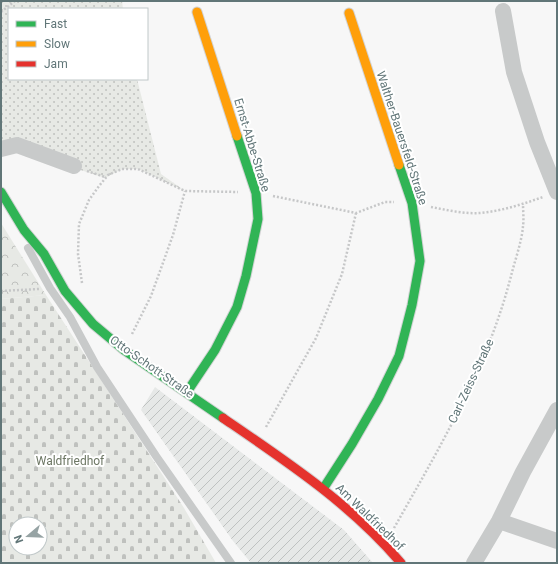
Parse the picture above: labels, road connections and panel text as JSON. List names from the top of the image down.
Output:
{
  "streets": {
    "street": [
      "Walther-Bauersfeld-Straße",
      "Ernst-Abbe-Straße",
      "Otto-Schott-Straße",
      "Am Waldfriedhof"
    ],
    "path": ["Carl-Zeiss-Straße"]
  },
  "crossings": [
    ["Walther-Bauersfeld-Straße", "Otto-Schott-Straße"],
    ["Walther-Bauersfeld-Straße", "Am Waldfriedhof"],
    ["Ernst-Abbe-Straße", "Otto-Schott-Straße"],
    ["Otto-Schott-Straße", "Am Waldfriedhof"],
    ["Carl-Zeiss-Straße", "Am Waldfriedhof"]
  ],
  "parks": ["Waldfriedhof"],
  "legend": ["Fast", "Slow", "Jam"],
  "north": "left"
}
